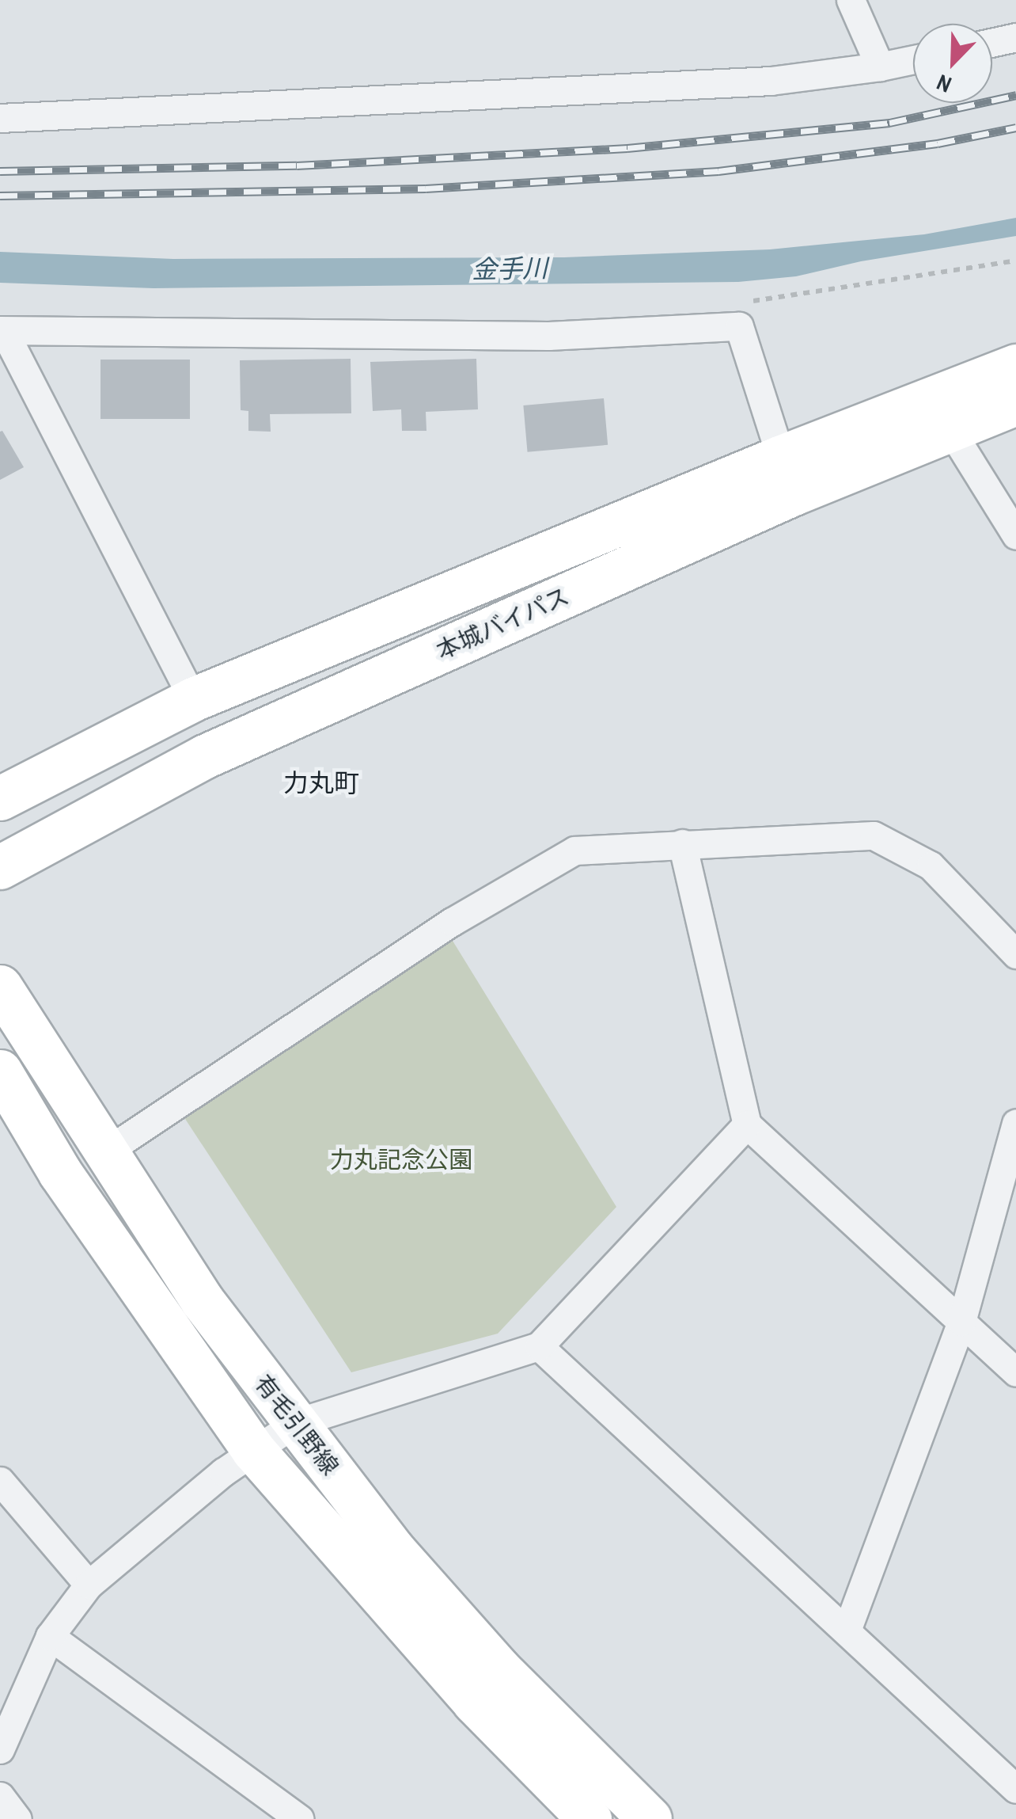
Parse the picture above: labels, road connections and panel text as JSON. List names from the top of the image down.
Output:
{
  "streets": {
    "main road": ["本城バイパス", "有毛引野線"]
  },
  "districts": ["力丸町"],
  "water": ["金手川"],
  "parks": ["力丸記念公園"],
  "north": "bottom left"
}
